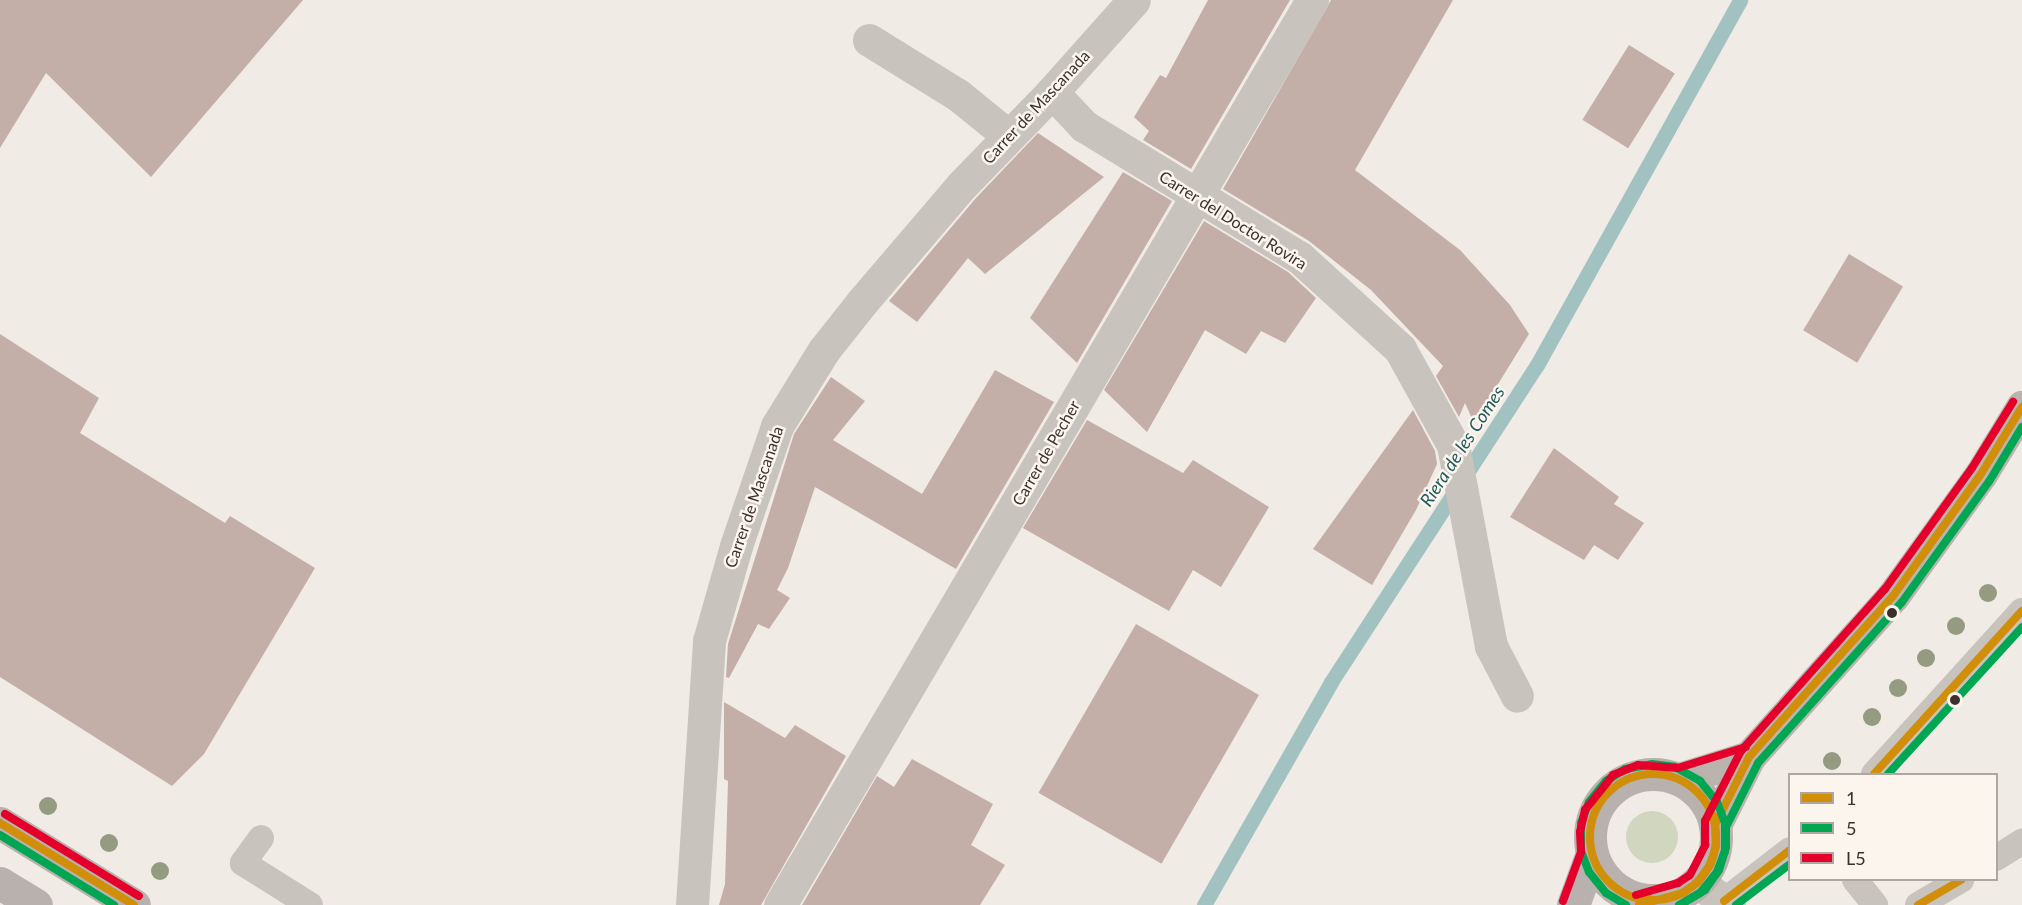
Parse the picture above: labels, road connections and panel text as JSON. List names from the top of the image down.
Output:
{
  "streets": {
    "street": ["Carrer de Mascanada", "Carrer del Doctor Rovira", "Carrer de Pecher"]
  },
  "crossings": [
    ["Carrer de Mascanada", "Carrer del Doctor Rovira"],
    ["Carrer del Doctor Rovira", "Carrer de Pecher"]
  ],
  "water": ["Riera de les Comes"],
  "lines": ["transit line L5", "transit line 1", "transit line 5"],
  "legend": ["1", "5", "L5"]
}
